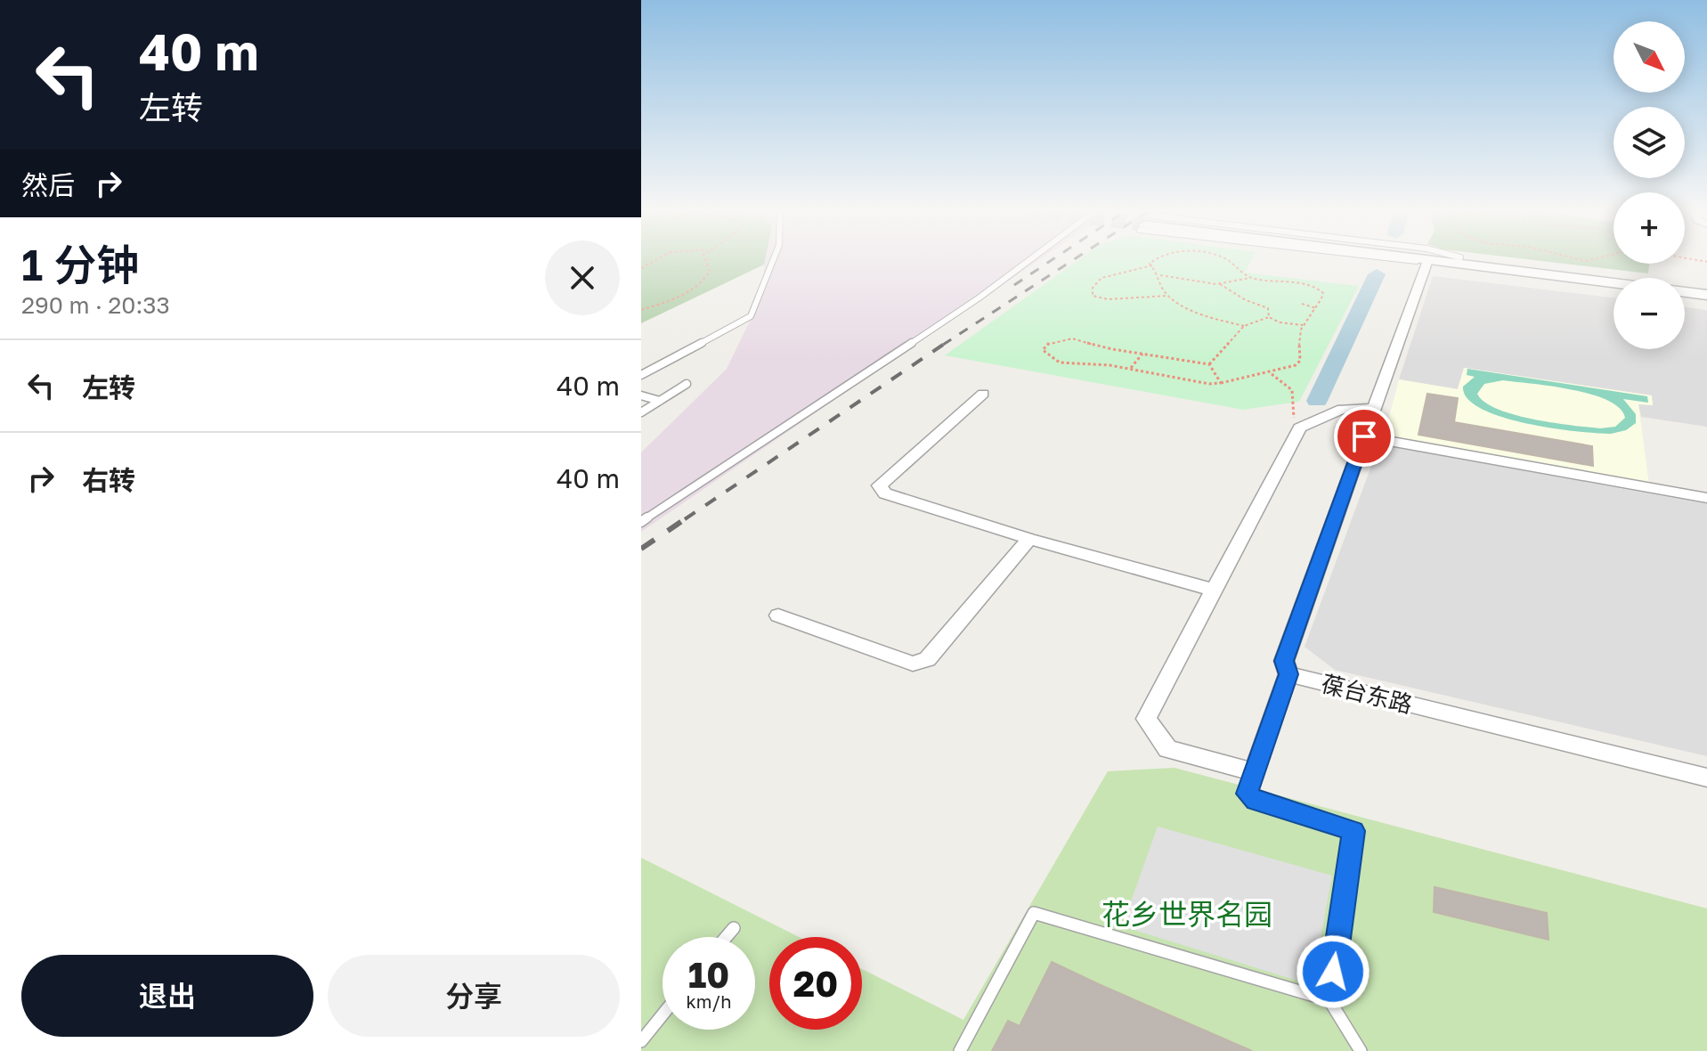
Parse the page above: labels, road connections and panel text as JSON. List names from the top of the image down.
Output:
{
  "streets": {
    "street": ["葆台东路"]
  },
  "parks": ["花乡世界名园"],
  "north": "bottom right",
  "page": {
    "turn": ["40 m", "左转"],
    "map_buttons": ["+", "−"],
    "then": "然后",
    "heading": ["1 分钟", "290 m · 20:33"],
    "list": [
      {
        "name": "左转",
        "value": "40 m"
      },
      {
        "name": "右转",
        "value": "40 m"
      }
    ],
    "speed": "10 km/h",
    "limit": "20",
    "buttons": ["退出", "分享"]
  }
}
